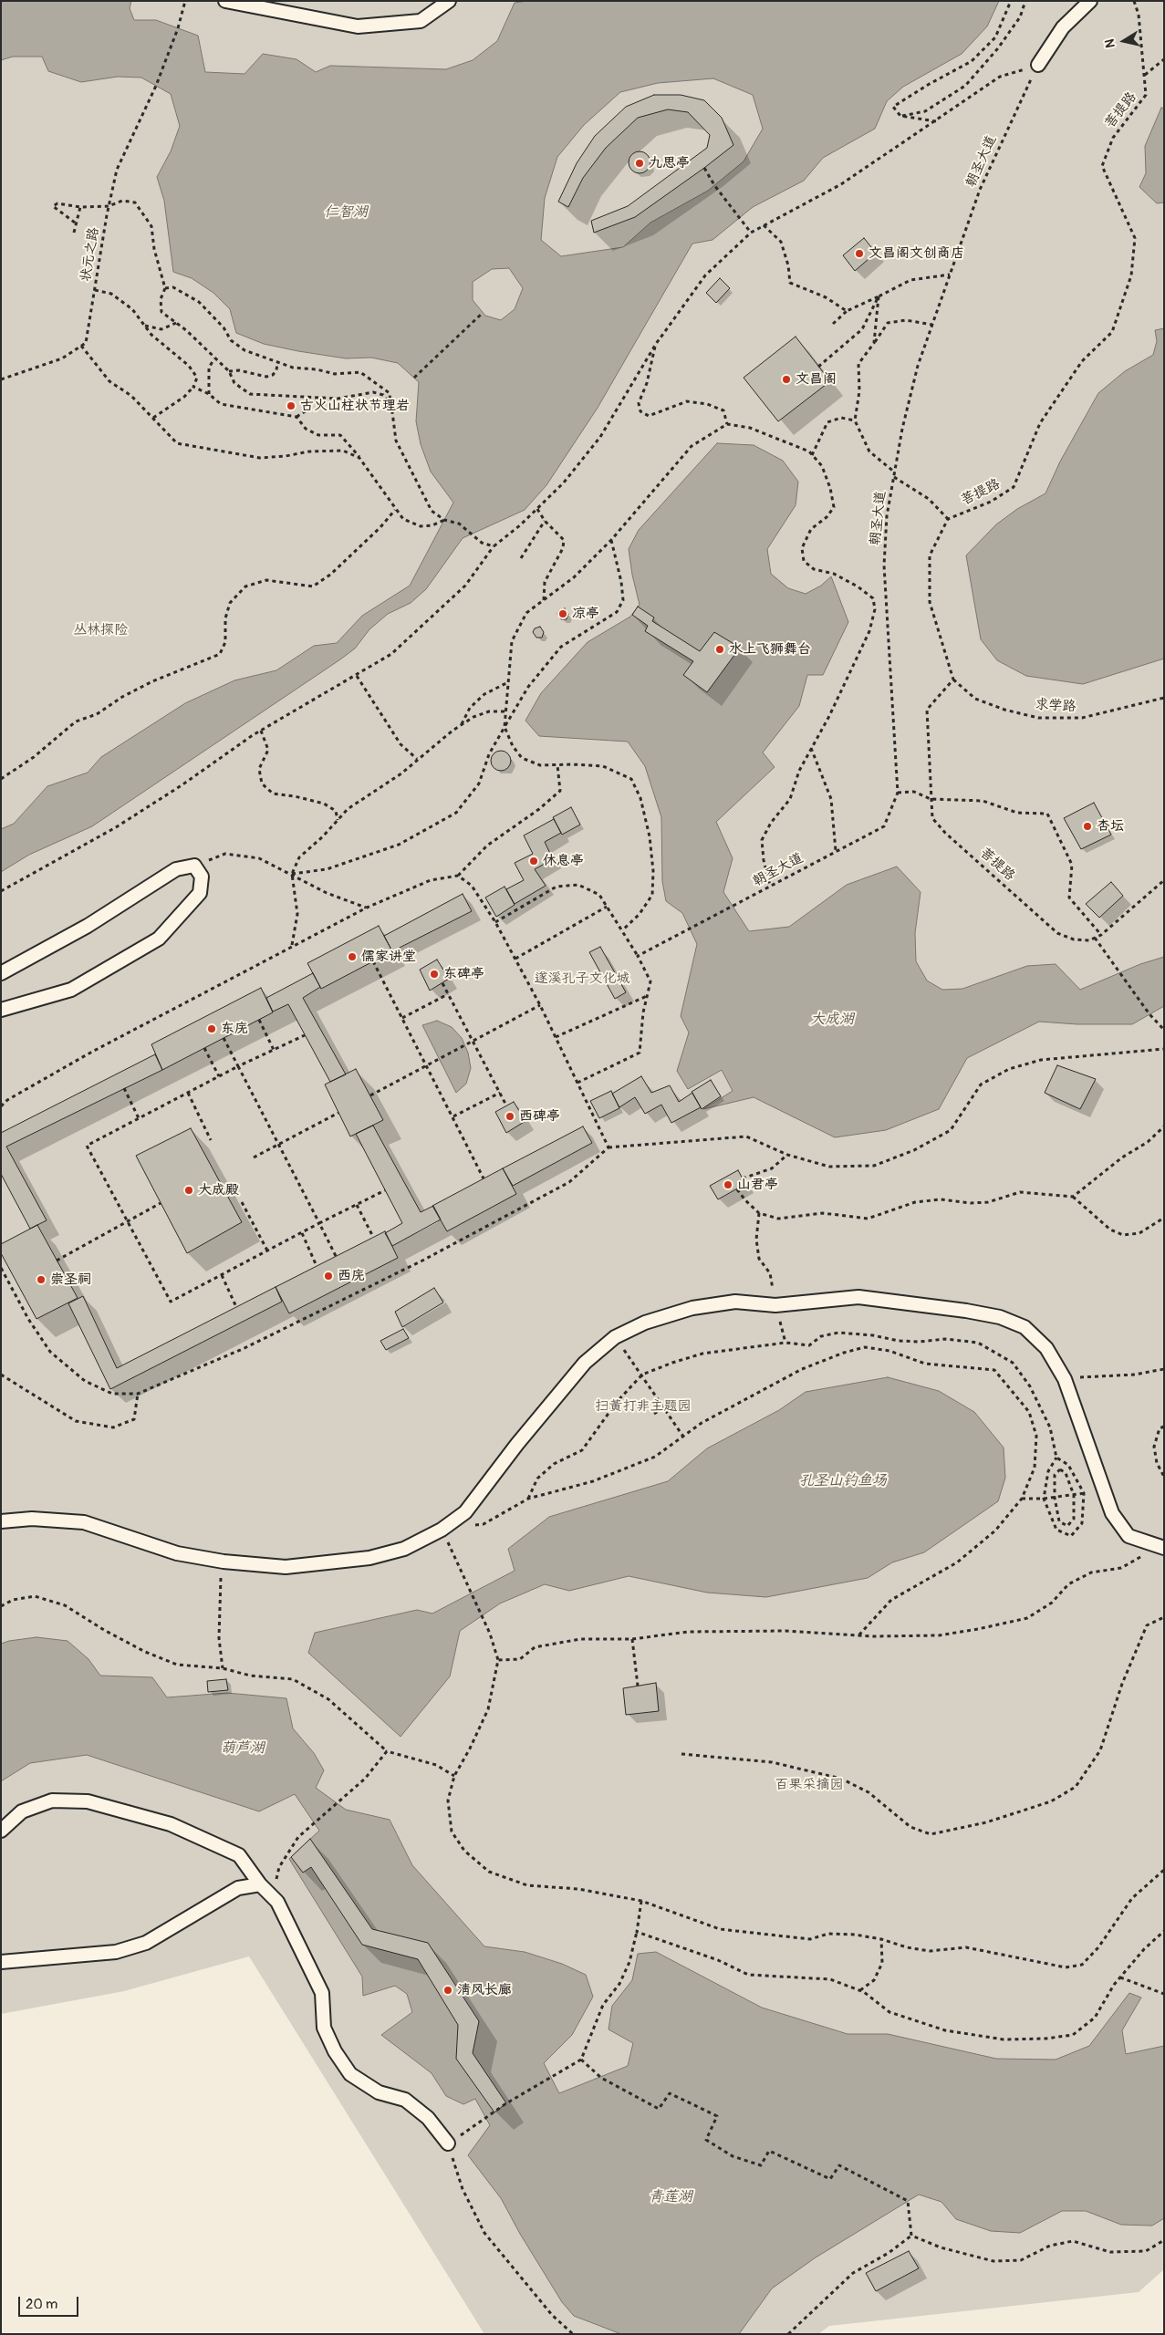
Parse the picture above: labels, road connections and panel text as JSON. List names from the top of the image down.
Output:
{
  "streets": {
    "path": [
      "菩提路",
      "朝圣大道",
      "状元之路",
      "求学路"
    ]
  },
  "crossings": [
    ["菩提路", "求学路"]
  ],
  "water": [
    "仁智湖",
    "大成湖",
    "孔圣山钓鱼场",
    "葫芦湖",
    "青莲湖"
  ],
  "parks": [
    "丛林探险",
    "遂溪孔子文化城",
    "扫黄打非主题园",
    "百果采摘园"
  ],
  "places": [
    "九思亭",
    "文昌阁文创商店",
    "文昌阁",
    "古火山柱状节理岩",
    "凉亭",
    "水上飞狮舞台",
    "杏坛",
    "休息亭",
    "儒家讲堂",
    "东碑亭",
    "东庑",
    "西碑亭",
    "山君亭",
    "大成殿",
    "西庑",
    "崇圣祠",
    "清风长廊"
  ],
  "scale_bar": "20 m",
  "north": "left"
}
